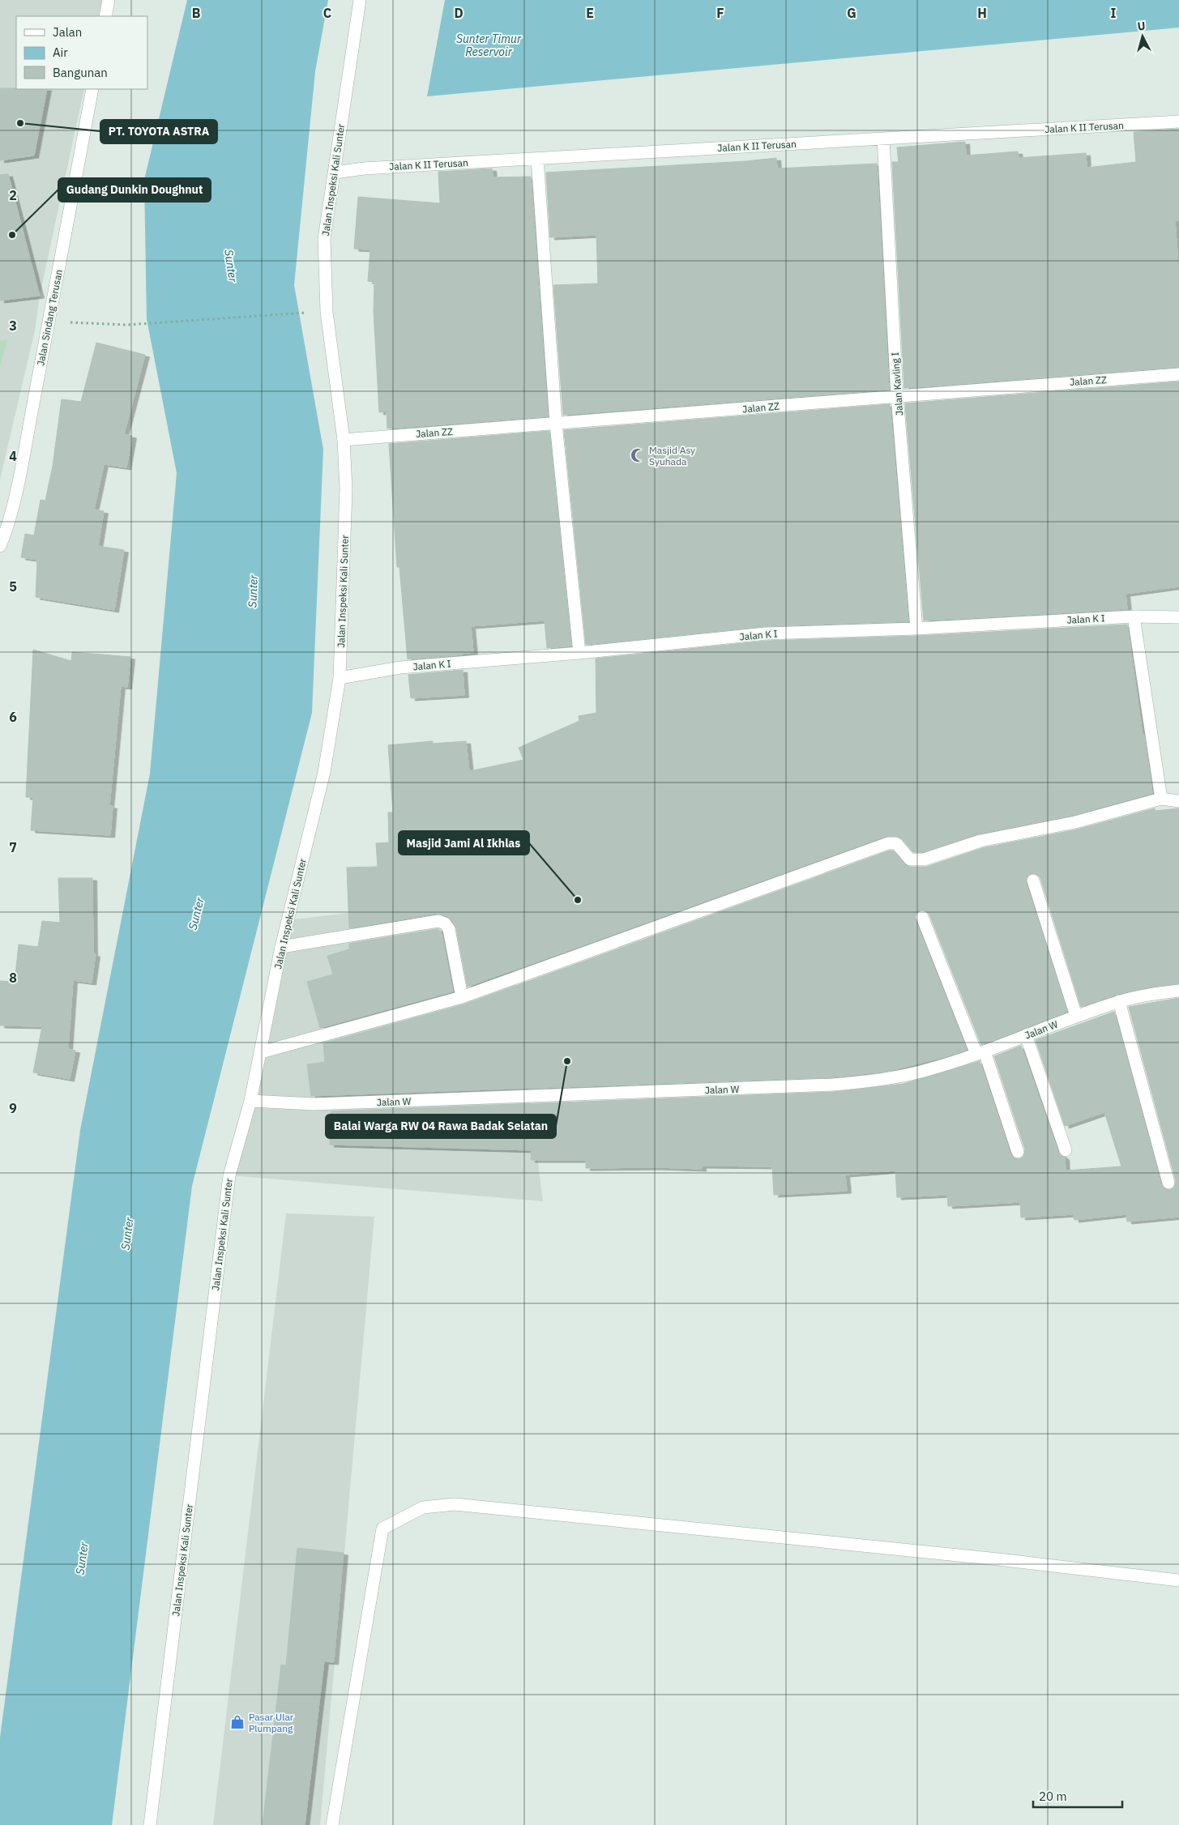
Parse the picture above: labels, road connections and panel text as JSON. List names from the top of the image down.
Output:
{
  "streets": {
    "street": [
      "Jalan K II Terusan",
      "Jalan Inspeksi Kali Sunter",
      "Jalan Sindang Terusan",
      "Jalan ZZ",
      "Jalan Kavling I",
      "Jalan K I",
      "Jalan W"
    ]
  },
  "crossings": [
    ["Jalan K II Terusan", "Jalan Inspeksi Kali Sunter"],
    ["Jalan K II Terusan", "Jalan Kavling I"],
    ["Jalan Inspeksi Kali Sunter", "Jalan ZZ"],
    ["Jalan Inspeksi Kali Sunter", "Jalan K I"],
    ["Jalan Inspeksi Kali Sunter", "Jalan W"],
    ["Jalan ZZ", "Jalan Kavling I"],
    ["Jalan Kavling I", "Jalan K I"]
  ],
  "water": ["Sunter Timur Reservoir", "Sunter"],
  "places": {
    "other": [
      "PT. TOYOTA ASTRA",
      "Gudang Dunkin Doughnut",
      "Masjid Jami Al Ikhlas",
      "Balai Warga RW 04 Rawa Badak Selatan"
    ],
    "mosque": ["Masjid Asy Syuhada"],
    "shop": ["Pasar Ular Plumpang"]
  },
  "legend": ["Jalan", "Air", "Bangunan"],
  "scale_bar": "20 m",
  "north": "top",
  "grid": {
    "columns": [
      "B",
      "C",
      "D",
      "E",
      "F",
      "G",
      "H",
      "I"
    ],
    "rows": [
      "2",
      "3",
      "4",
      "5",
      "6",
      "7",
      "8",
      "9"
    ]
  }
}
